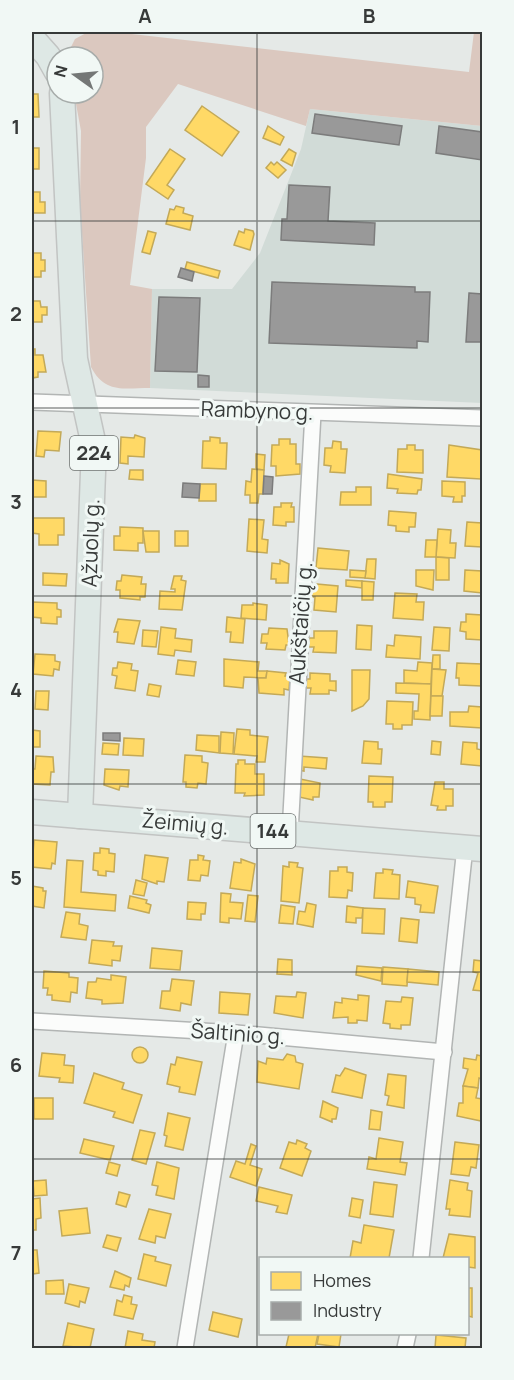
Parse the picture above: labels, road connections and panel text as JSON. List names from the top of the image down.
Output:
{
  "streets": {
    "main road": [
      "224",
      "Ąžuolų g.",
      "Žeimių g.",
      "144"
    ],
    "street": ["Rambyno g.", "Aukštaičių g.", "Šaltinio g."]
  },
  "crossings": [
    ["Rambyno g.", "Ąžuolų g."],
    ["Rambyno g.", "Aukštaičių g."],
    ["Ąžuolų g.", "Žeimių g."],
    ["Aukštaičių g.", "Žeimių g."]
  ],
  "legend": ["Homes", "Industry"],
  "north": "left",
  "grid": {
    "columns": ["A", "B"],
    "rows": [
      "1",
      "2",
      "3",
      "4",
      "5",
      "6",
      "7"
    ]
  }
}
